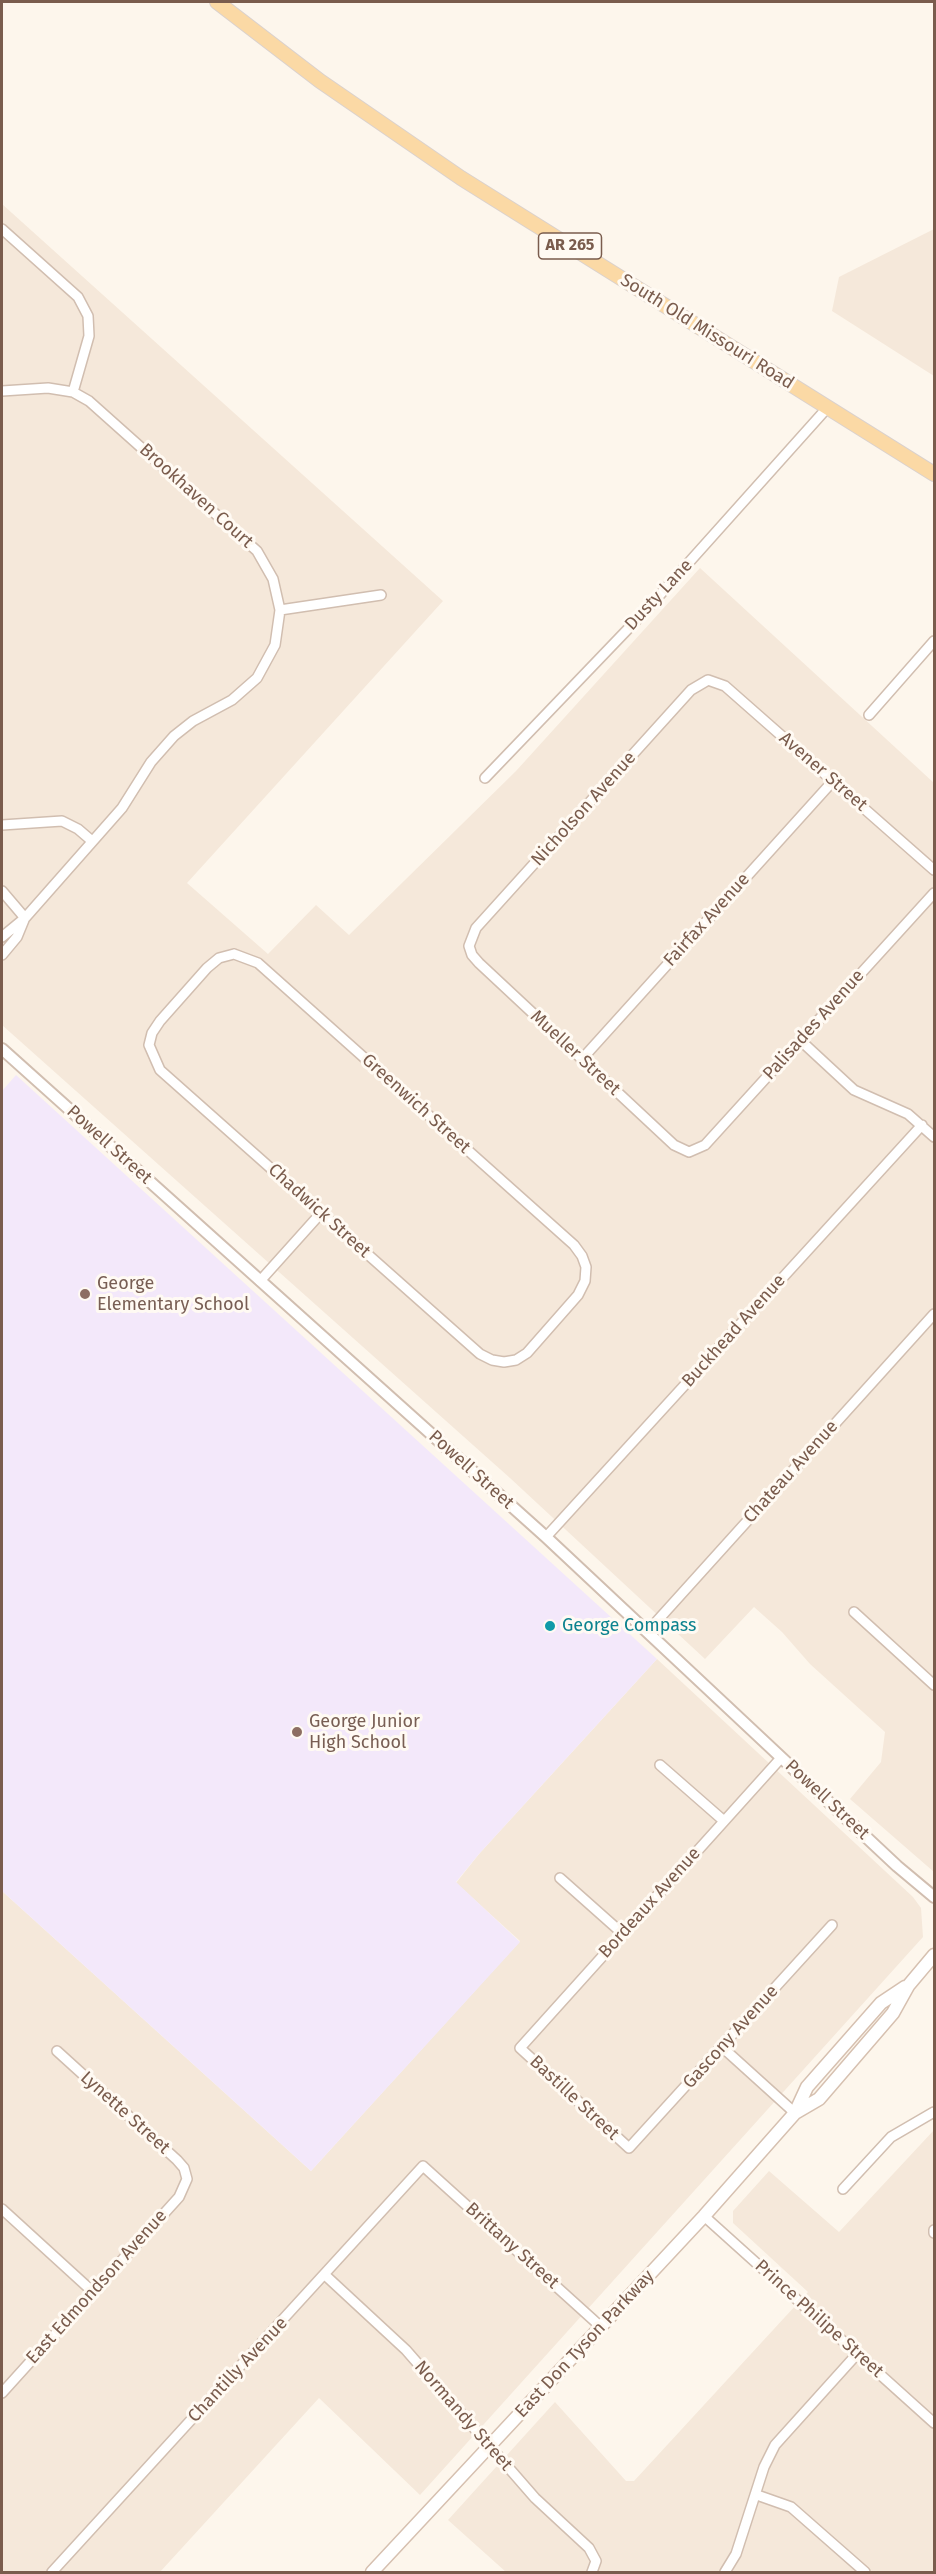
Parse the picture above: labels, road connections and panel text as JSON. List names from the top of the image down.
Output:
{
  "streets": {
    "main road": ["AR 265", "South Old Missouri Road", "East Don Tyson Parkway"],
    "street": [
      "Brookhaven Court",
      "Dusty Lane",
      "Avener Street",
      "Nicholson Avenue",
      "Fairfax Avenue",
      "Palisades Avenue",
      "Mueller Street",
      "Greenwich Street",
      "Powell Street",
      "Chadwick Street",
      "Buckhead Avenue",
      "Chateau Avenue",
      "Bordeaux Avenue",
      "Gascony Avenue",
      "Bastille Street",
      "Lynette Street",
      "Brittany Street",
      "East Edmondson Avenue",
      "Prince Philipe Street",
      "Chantilly Avenue",
      "Normandy Street"
    ]
  },
  "crossings": [
    ["South Old Missouri Road", "Dusty Lane"],
    ["Avener Street", "Nicholson Avenue"],
    ["Avener Street", "Fairfax Avenue"],
    ["Nicholson Avenue", "Mueller Street"],
    ["Fairfax Avenue", "Mueller Street"],
    ["Palisades Avenue", "Mueller Street"],
    ["Greenwich Street", "Chadwick Street"],
    ["Powell Street", "Buckhead Avenue"],
    ["Powell Street", "Chateau Avenue"],
    ["Powell Street", "Bordeaux Avenue"],
    ["Bordeaux Avenue", "Bastille Street"],
    ["Gascony Avenue", "Bastille Street"],
    ["Lynette Street", "East Edmondson Avenue"],
    ["Brittany Street", "East Don Tyson Parkway"],
    ["Brittany Street", "Chantilly Avenue"],
    ["Prince Philipe Street", "East Don Tyson Parkway"],
    ["East Don Tyson Parkway", "Normandy Street"],
    ["Chantilly Avenue", "Normandy Street"]
  ],
  "places": ["George Elementary School", "George Compass", "George Junior High School"]
}
